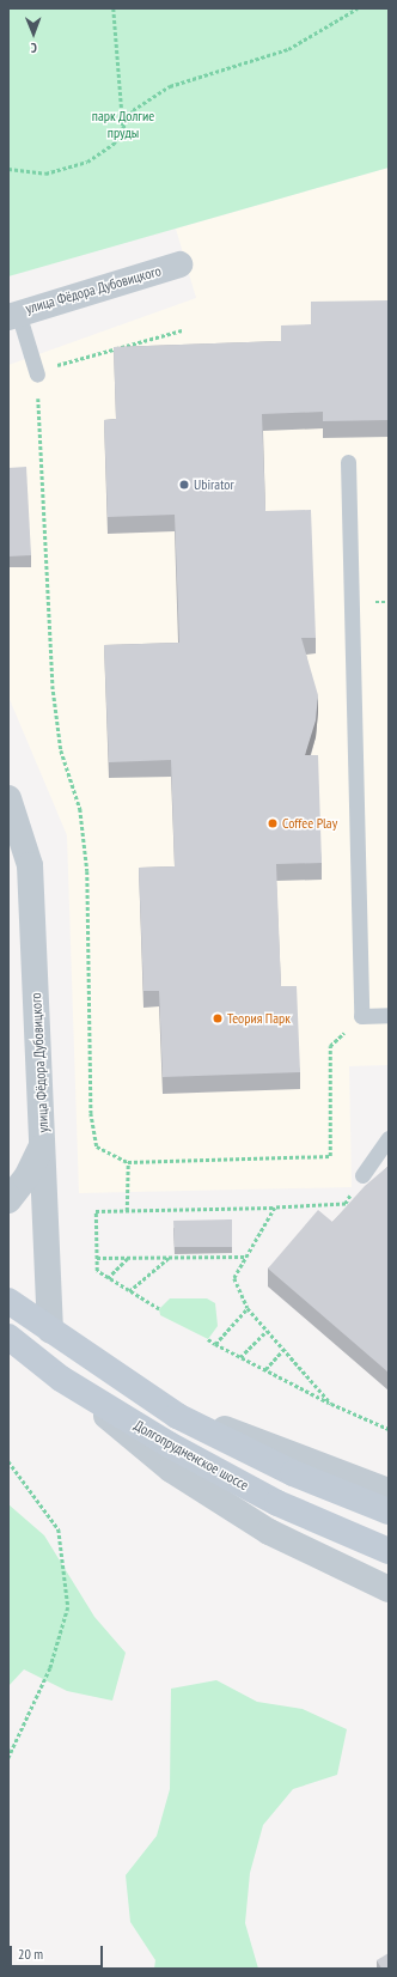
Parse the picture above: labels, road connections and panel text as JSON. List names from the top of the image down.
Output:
{
  "streets": {
    "main road": ["Долгопрудненское шоссе"],
    "street": ["улица Фёдора Дубовицкого"]
  },
  "crossings": [
    ["улица Фёдора Дубовицкого", "Долгопрудненское шоссе"]
  ],
  "parks": ["парк Долгие пруды"],
  "places": ["Ubirator", "Coffee Play", "Теория Парк"],
  "scale_bar": "20 m",
  "north": "bottom"
}
